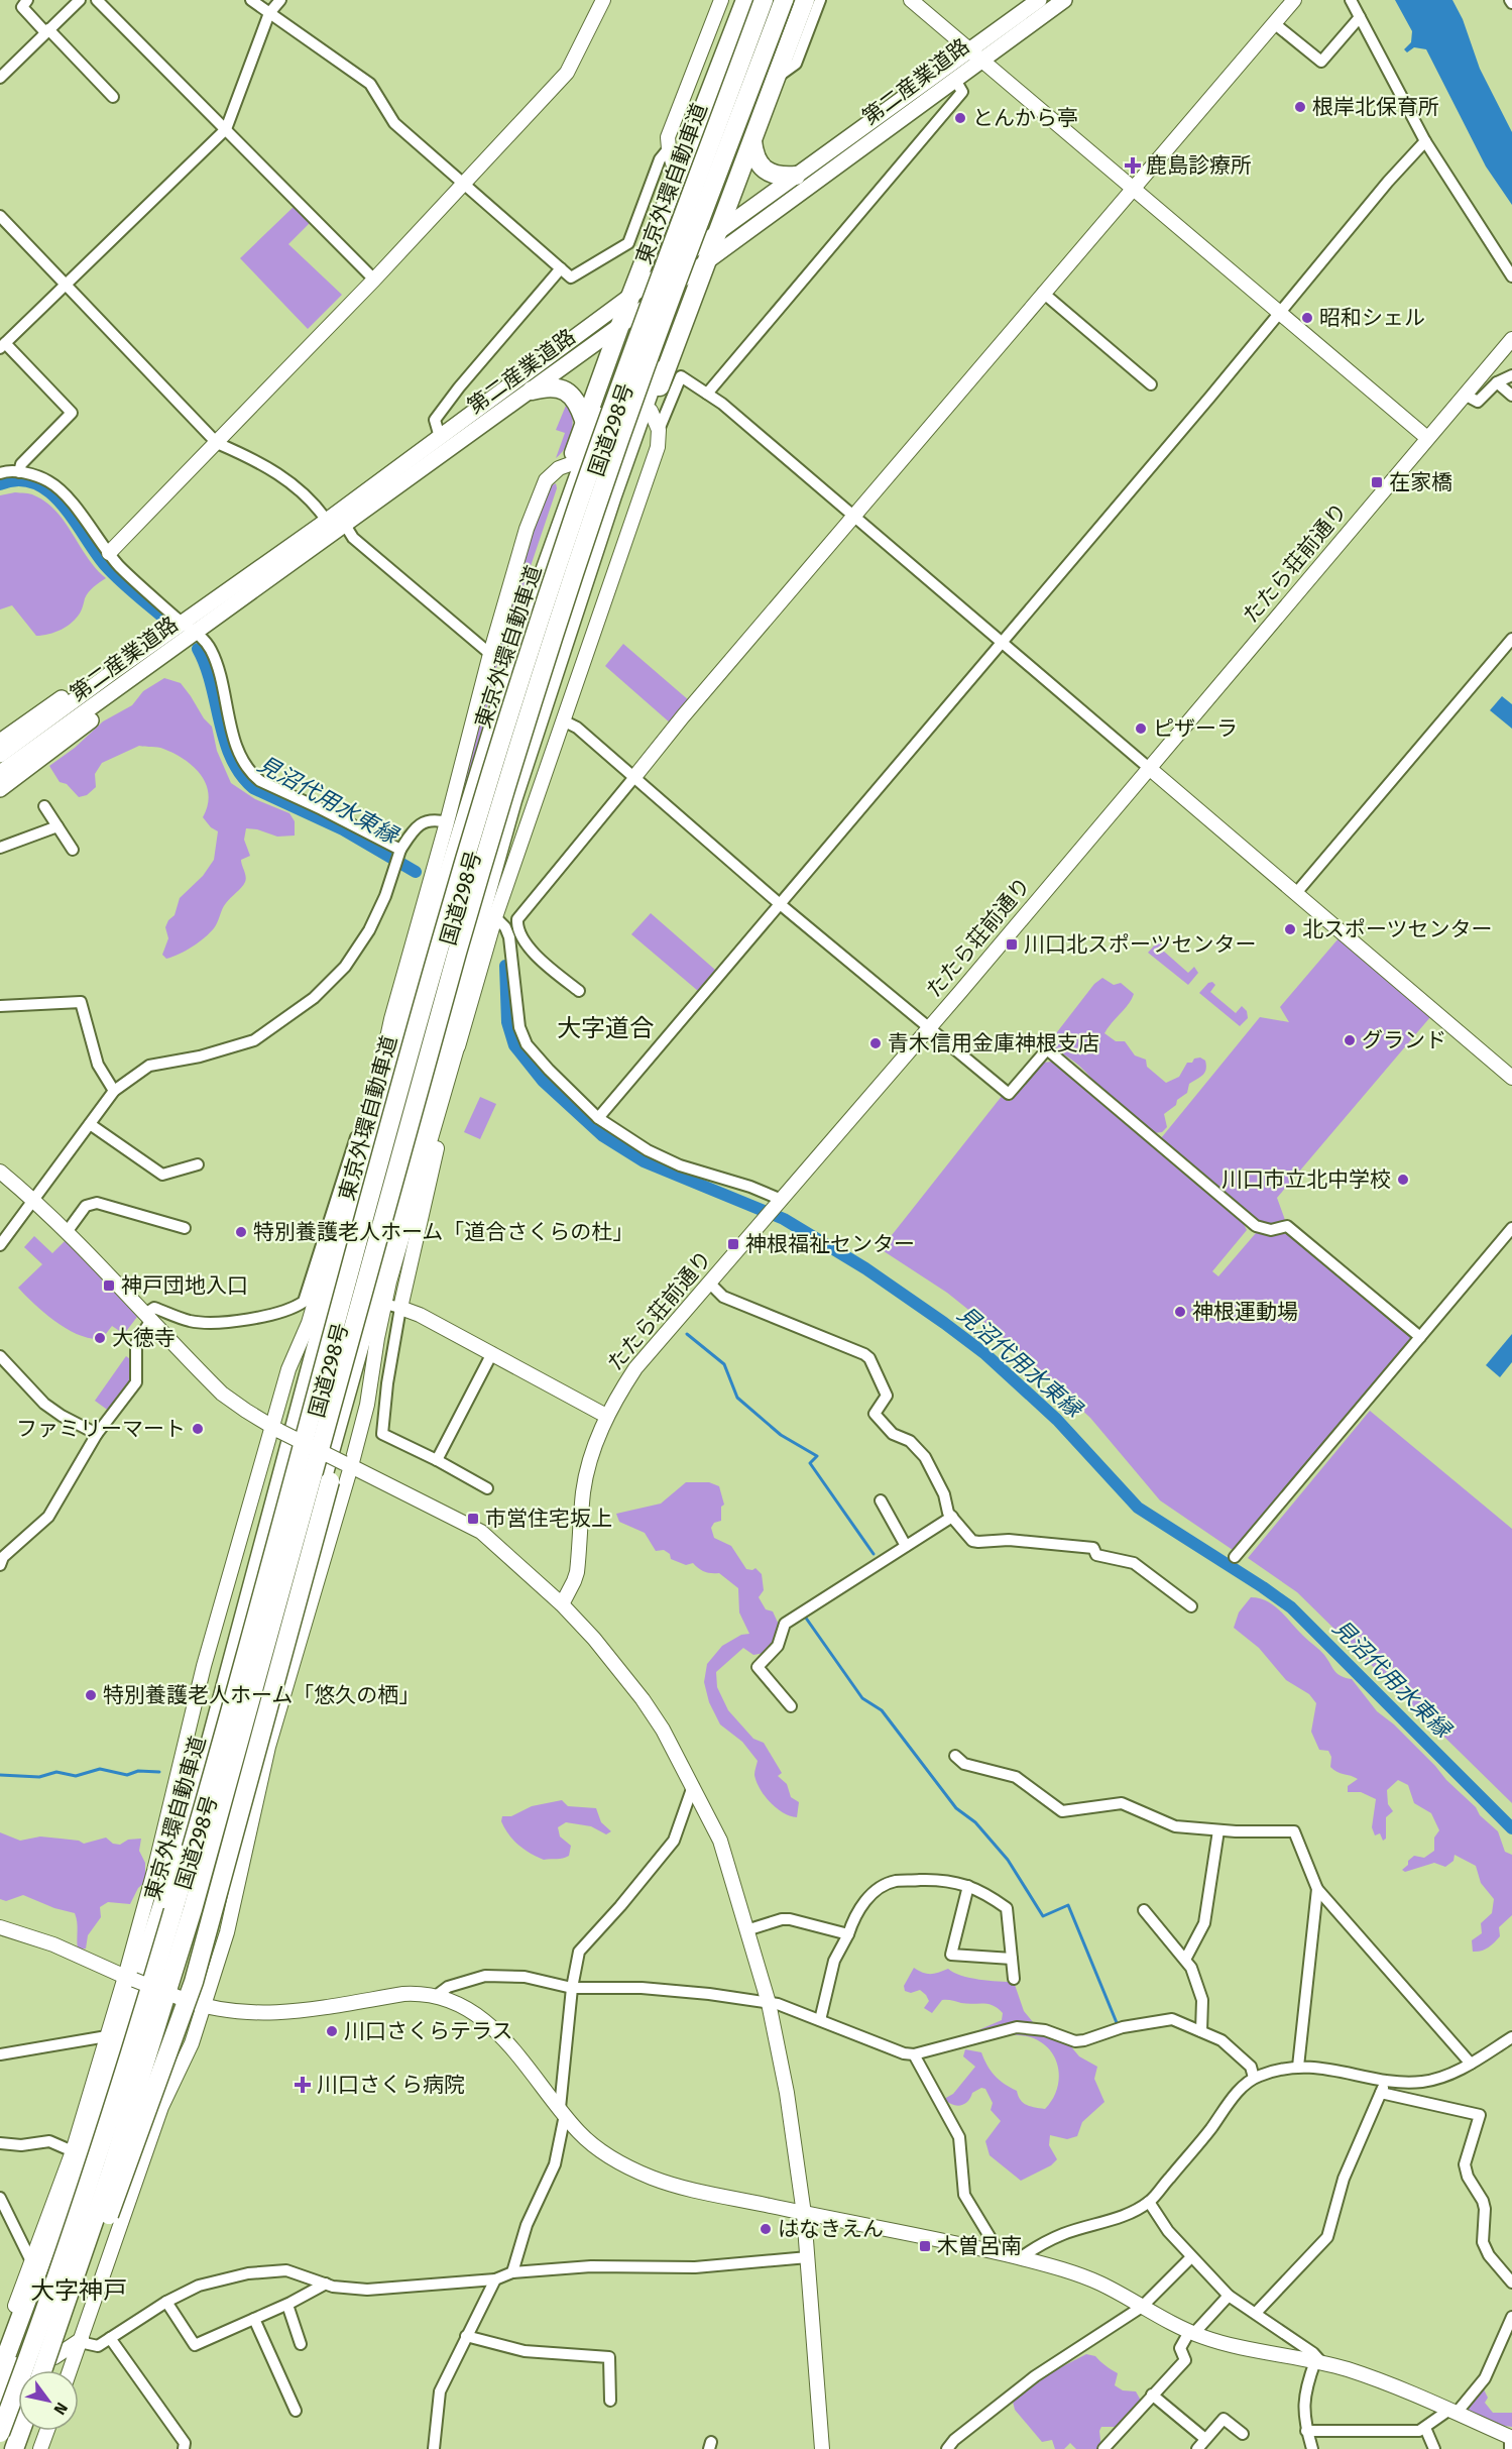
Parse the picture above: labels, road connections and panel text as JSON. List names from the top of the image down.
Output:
{
  "streets": {
    "highway": ["東京外環自動車道", "国道298号"],
    "main road": ["第二産業道路"],
    "street": ["たたら荘前通り"]
  },
  "districts": ["大字道合", "大字神戸"],
  "water": ["見沼代用水東縁"],
  "places": {
    "other": [
      "根岸北保育所",
      "とんから亭",
      "昭和シェル",
      "ピザーラ",
      "北スポーツセンター",
      "グランド",
      "青木信用金庫神根支店",
      "川口市立北中学校",
      "特別養護老人ホーム「道合さくらの杜」",
      "神根運動場",
      "大徳寺",
      "ファミリーマート",
      "特別養護老人ホーム「悠久の栖」",
      "川口さくらテラス",
      "はなきえん"
    ],
    "health": ["鹿島診療所", "川口さくら病院"],
    "transit": [
      "在家橋",
      "川口北スポーツセンター",
      "神根福祉センター",
      "神戸団地入口",
      "市営住宅坂上",
      "木曽呂南"
    ]
  },
  "north": "bottom right"
}
